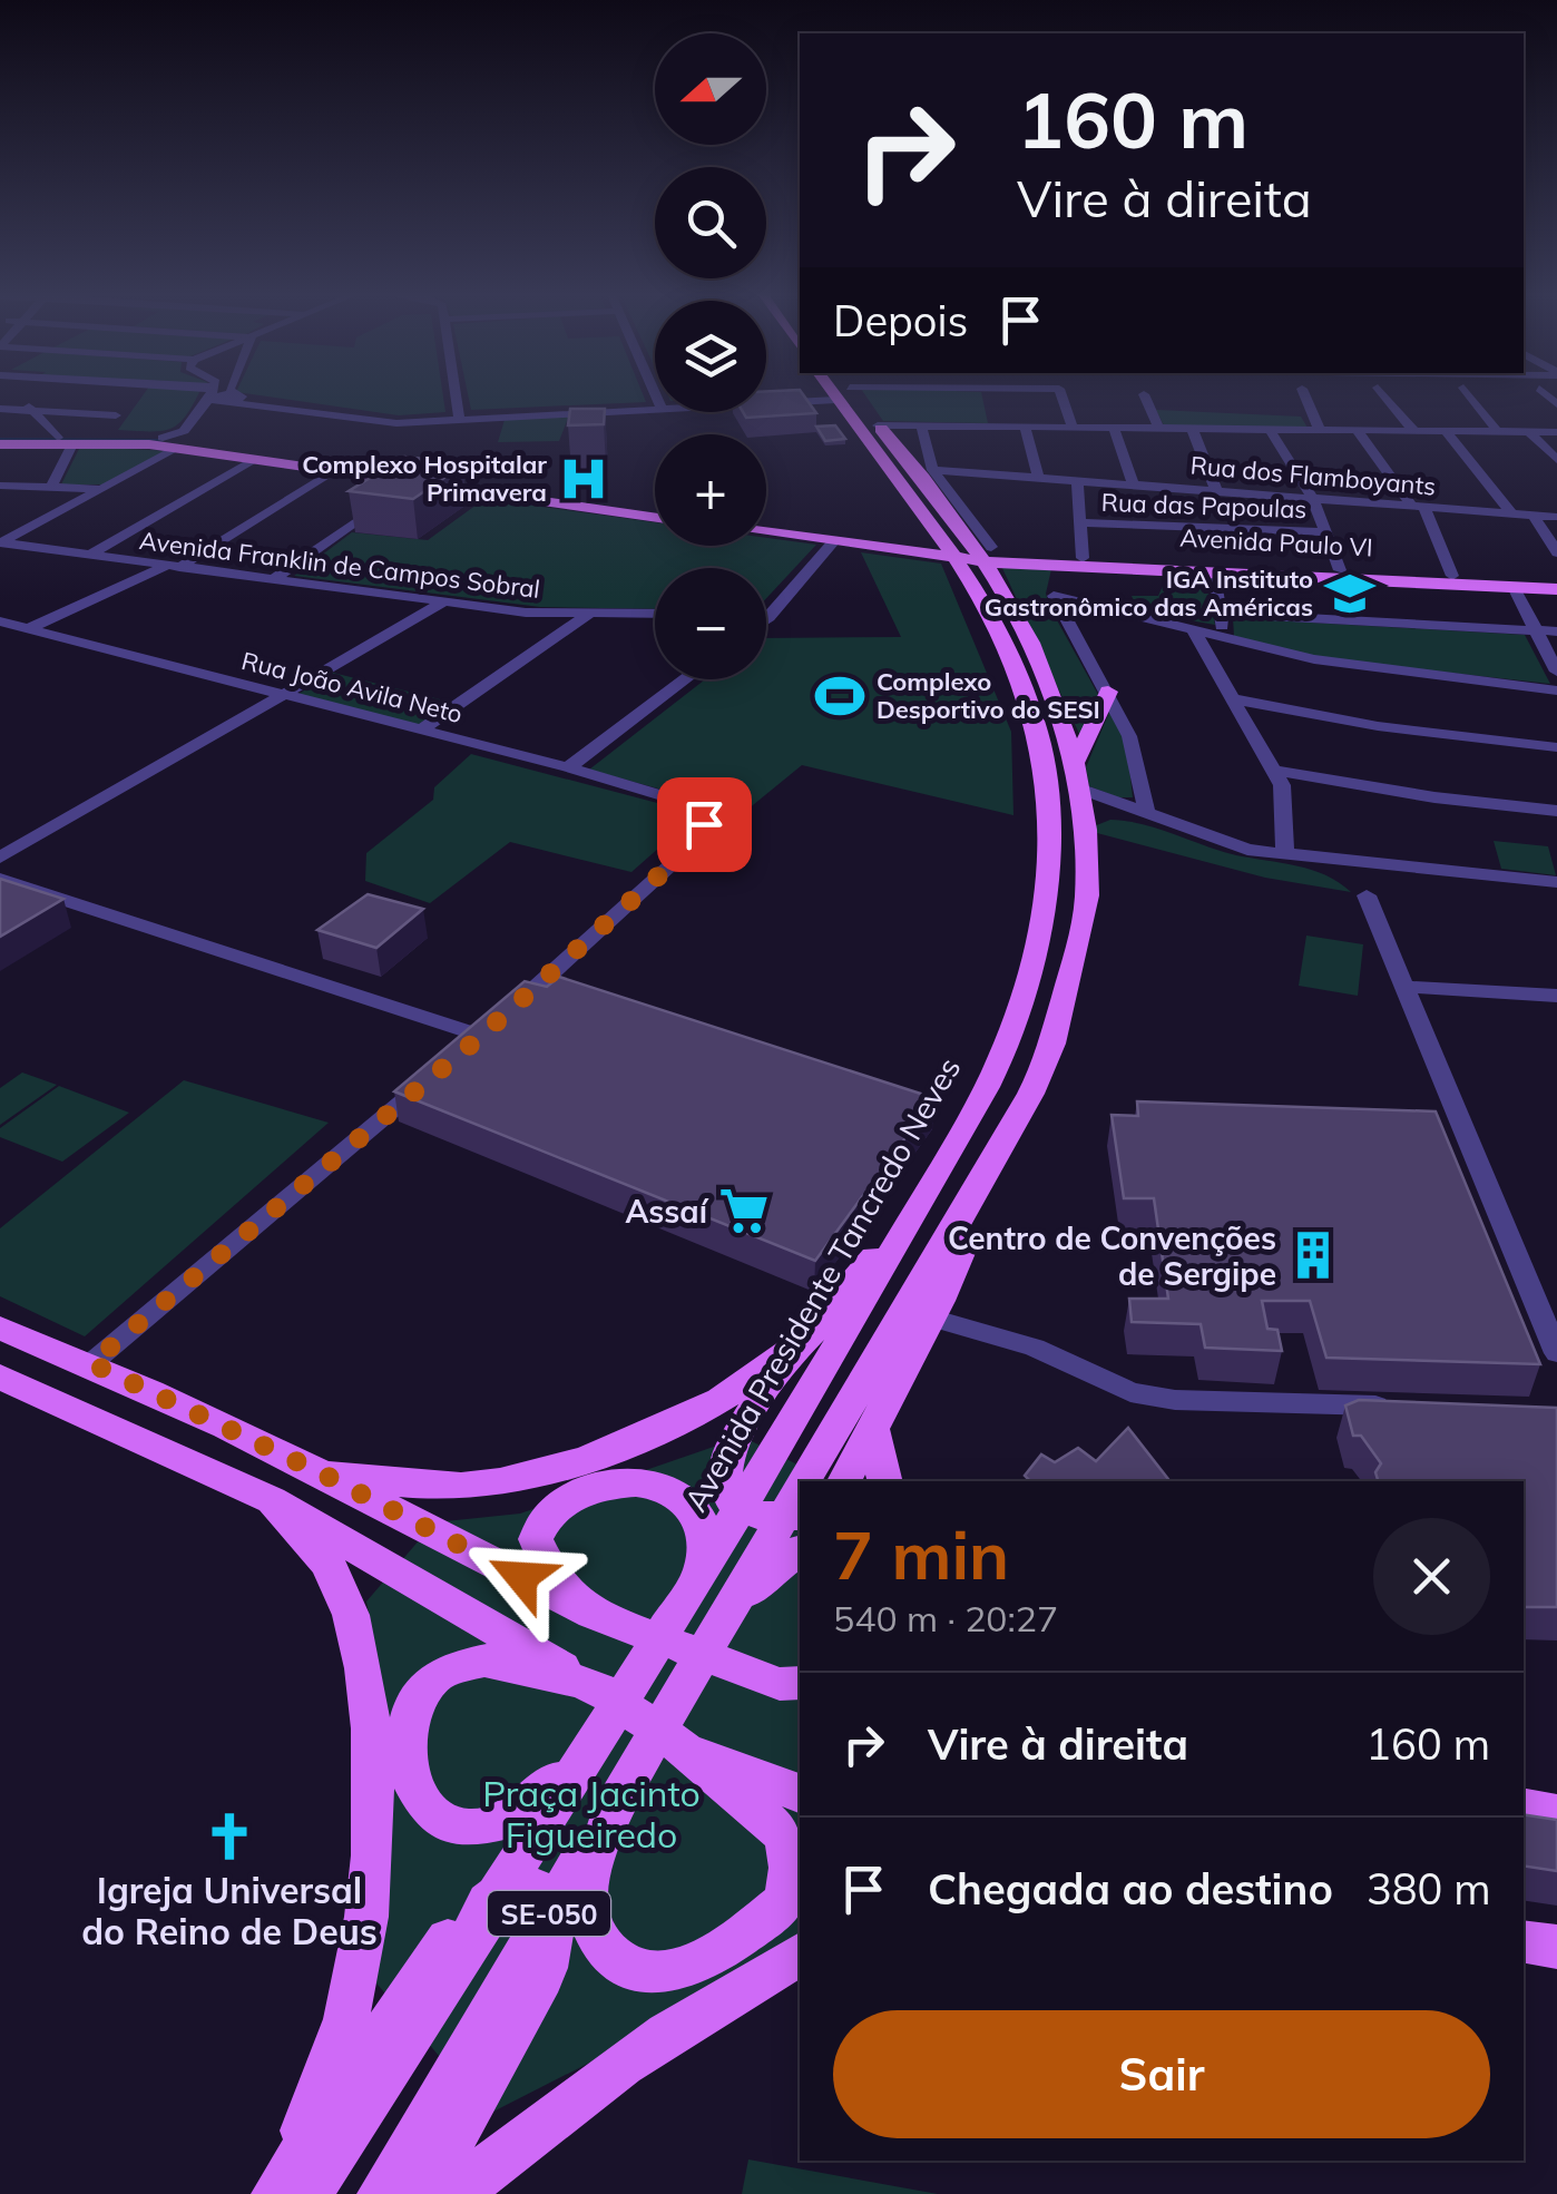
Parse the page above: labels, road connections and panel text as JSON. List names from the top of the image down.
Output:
{
  "streets": {
    "main road": ["Avenida Paulo VI", "Avenida Presidente Tancredo Neves", "SE-050"],
    "street": [
      "Rua dos Flamboyants",
      "Rua das Papoulas",
      "Avenida Franklin de Campos Sobral",
      "Rua João Avila Neto"
    ]
  },
  "parks": ["Praça Jacinto Figueiredo"],
  "places": {
    "hospital": ["Complexo Hospitalar Primavera"],
    "school or university": ["IGA Instituto Gastronômico das Américas"],
    "sports": ["Complexo Desportivo do SESI"],
    "supermarket": ["Assaí"],
    "building": ["Centro de Convenções de Sergipe"],
    "church": ["Igreja Universal do Reino de Deus"]
  },
  "north": "left",
  "page": {
    "map_buttons": ["+", "−"],
    "turn": ["160 m", "Vire à direita"],
    "then": "Depois",
    "heading": ["7 min", "540 m · 20:27"],
    "list": [
      {
        "name": "Vire à direita",
        "value": "160 m"
      },
      {
        "name": "Chegada ao destino",
        "value": "380 m"
      }
    ],
    "buttons": "Sair"
  }
}
